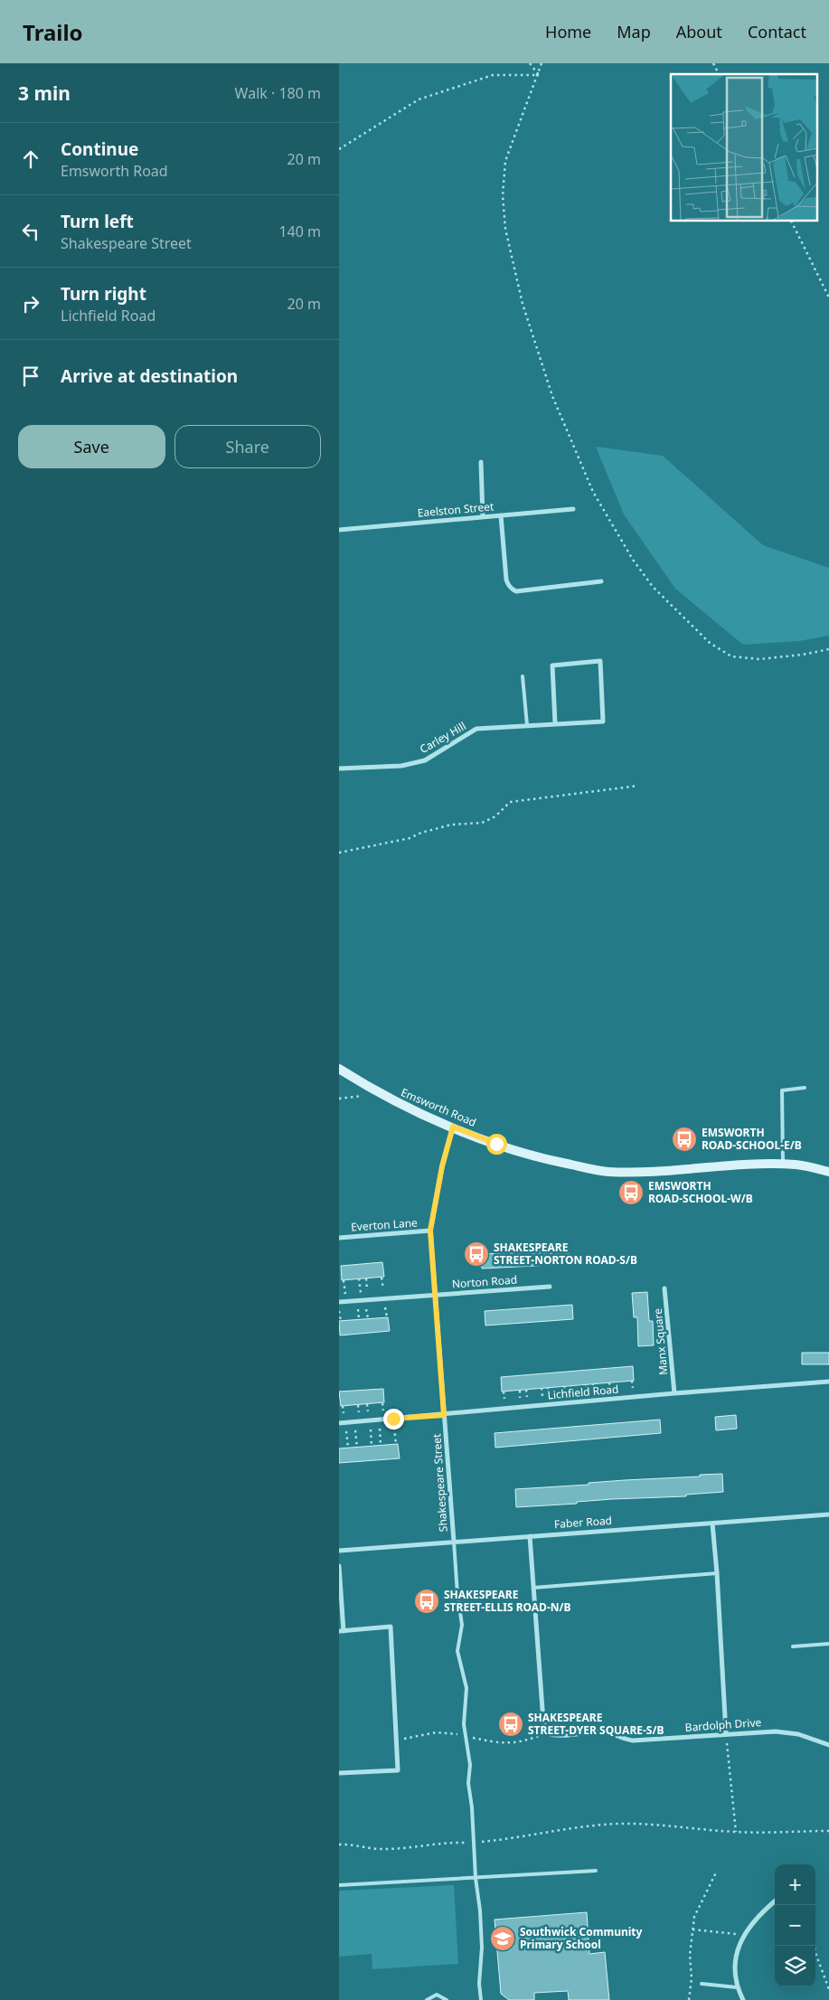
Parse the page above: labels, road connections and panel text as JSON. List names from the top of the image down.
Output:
{
  "streets": {
    "street": [
      "Eaelston Street",
      "Carley Hill",
      "Emsworth Road",
      "Everton Lane",
      "Norton Road",
      "Manx Square",
      "Lichfield Road",
      "Shakespeare Street",
      "Faber Road",
      "Bardolph Drive"
    ]
  },
  "crossings": [
    ["Emsworth Road", "Shakespeare Street"],
    ["Everton Lane", "Shakespeare Street"],
    ["Norton Road", "Shakespeare Street"],
    ["Manx Square", "Lichfield Road"],
    ["Lichfield Road", "Shakespeare Street"],
    ["Shakespeare Street", "Faber Road"],
    ["Faber Road", "Bardolph Drive"]
  ],
  "places": {
    "bus stop": [
      "EMSWORTH ROAD-SCHOOL-E/B",
      "EMSWORTH ROAD-SCHOOL-W/B",
      "SHAKESPEARE STREET-NORTON ROAD-S/B",
      "SHAKESPEARE STREET-ELLIS ROAD-N/B",
      "SHAKESPEARE STREET-DYER SQUARE-S/B"
    ],
    "school or university": ["Southwick Community Primary School"]
  },
  "page": {
    "header": "Trailo",
    "nav": [
      "Home",
      "Map",
      "About",
      "Contact"
    ],
    "heading": ["3 min", "Walk · 180 m"],
    "list": [
      ["Continue", "Emsworth Road", "20 m"],
      ["Turn left", "Shakespeare Street", "140 m"],
      ["Turn right", "Lichfield Road", "20 m"],
      "Arrive at destination"
    ],
    "buttons": ["Save", "Share"],
    "map_buttons": ["+", "−"]
  }
}
